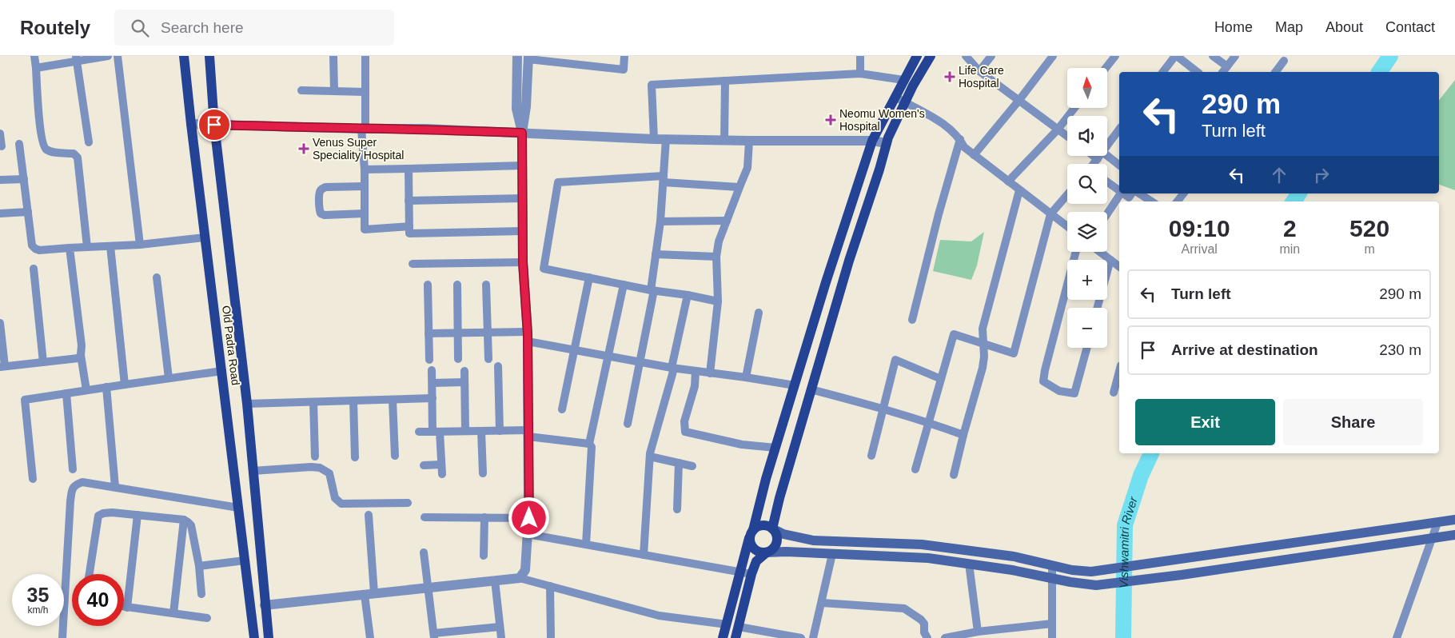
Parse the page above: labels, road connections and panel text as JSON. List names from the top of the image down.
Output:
{
  "streets": {
    "main road": ["Old Padra Road"]
  },
  "water": ["Vishwamitri River"],
  "places": {
    "health": ["Life Care Hospital", "Neomu Women's Hospital", "Venus Super Speciality Hospital"]
  },
  "north": "top",
  "page": {
    "header": "Routely",
    "search": "Search here",
    "nav": [
      "Home",
      "Map",
      "About",
      "Contact"
    ],
    "map_buttons": ["+", "−"],
    "turn": ["290 m", "Turn left"],
    "eta": [
      "09:10",
      "Arrival",
      "2",
      "min",
      "520",
      "m"
    ],
    "list": [
      {
        "name": "Turn left",
        "value": "290 m"
      },
      {
        "name": "Arrive at destination",
        "value": "230 m"
      }
    ],
    "buttons": ["Exit", "Share"],
    "speed": "35 km/h",
    "limit": "40"
  }
}
